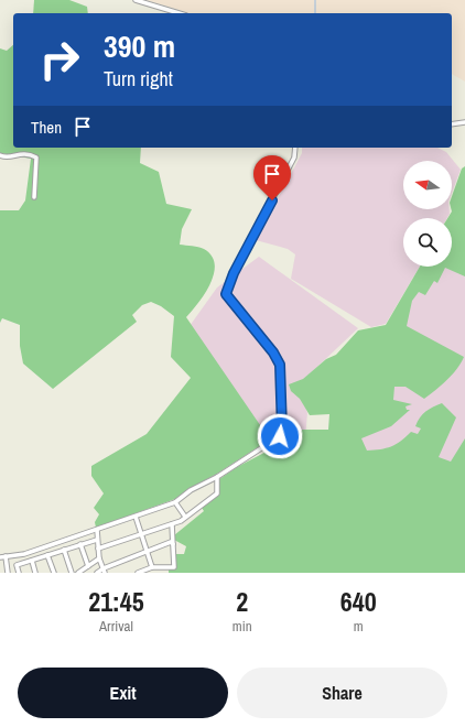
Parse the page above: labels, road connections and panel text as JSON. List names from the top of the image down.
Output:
{
  "north": "left",
  "page": {
    "turn": ["390 m", "Turn right"],
    "then": "Then",
    "eta": [
      "21:45",
      "Arrival",
      "2",
      "min",
      "640",
      "m"
    ],
    "buttons": ["Exit", "Share"]
  }
}
